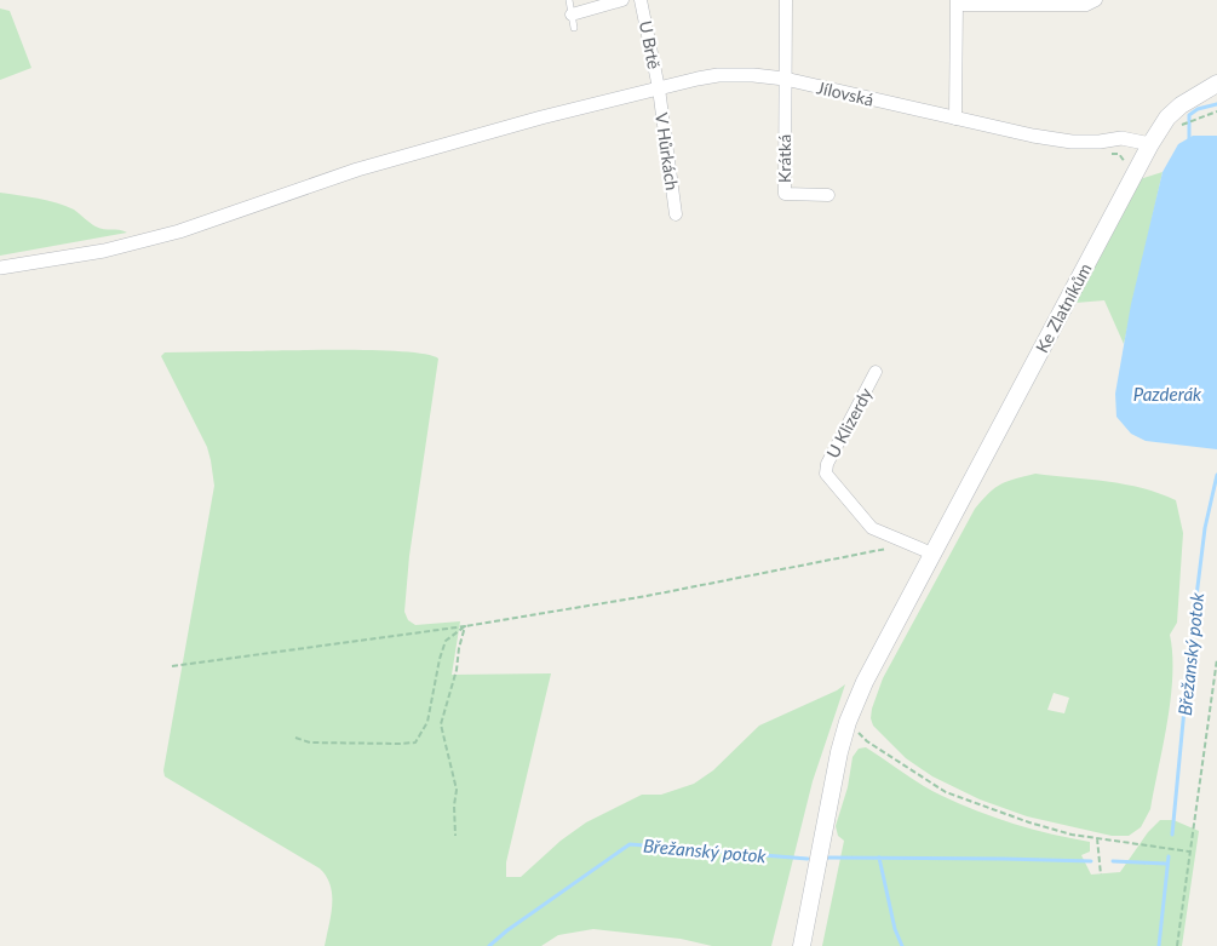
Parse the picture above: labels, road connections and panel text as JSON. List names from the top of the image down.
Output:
{
  "streets": {
    "main road": ["Ke Zlatníkům"],
    "street": [
      "U Brtě",
      "Jílovská",
      "V Hůrkách",
      "Krátká",
      "U Klizerdy"
    ]
  },
  "crossings": [
    ["U Brtě", "Jílovská"],
    ["U Brtě", "V Hůrkách"],
    ["Jílovská", "V Hůrkách"],
    ["Jílovská", "Krátká"],
    ["Jílovská", "Ke Zlatníkům"]
  ],
  "water": ["Pazderák", "Břežanský potok"]
}
